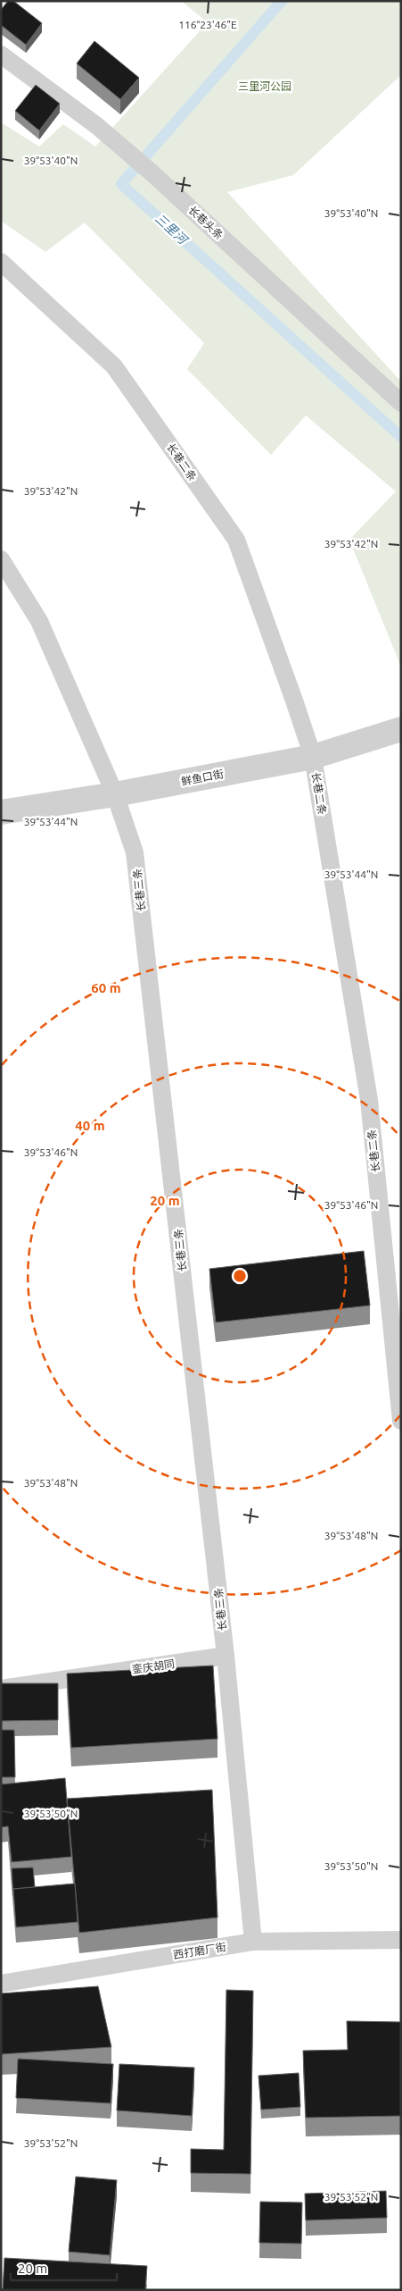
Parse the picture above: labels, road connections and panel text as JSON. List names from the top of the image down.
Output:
{
  "streets": {
    "street": ["鲜鱼口街"],
    "lane": [
      "长巷头条",
      "长巷二条",
      "长巷三条",
      "銮庆胡同",
      "西打磨厂街"
    ]
  },
  "crossings": [
    ["长巷二条", "鲜鱼口街"],
    ["鲜鱼口街", "长巷三条"],
    ["长巷三条", "銮庆胡同"],
    ["长巷三条", "西打磨厂街"]
  ],
  "water": ["三里河"],
  "parks": ["三里河公园"],
  "scale_bar": "20 m",
  "coordinates": [
    "116°23'46\"E",
    "39°53'40\"N",
    "39°53'42\"N",
    "39°53'44\"N",
    "39°53'46\"N",
    "39°53'48\"N",
    "39°53'50\"N",
    "39°53'52\"N"
  ],
  "rings": ["60 m", "40 m", "20 m"]
}
